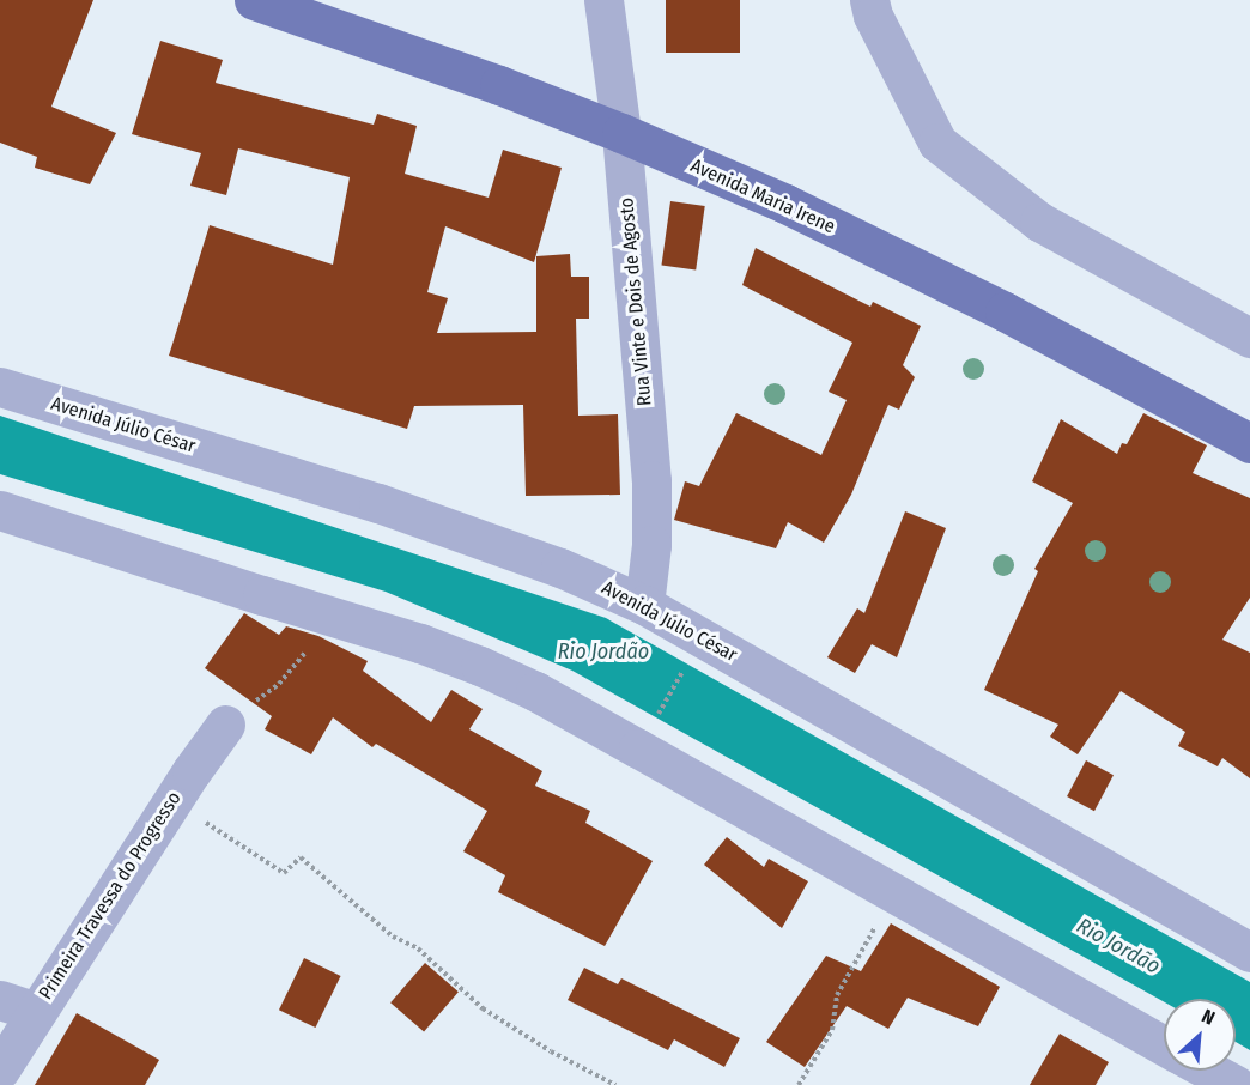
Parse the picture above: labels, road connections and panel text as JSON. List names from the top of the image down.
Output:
{
  "streets": {
    "main road": ["Avenida Maria Irene"],
    "street": ["Rua Vinte e Dois de Agosto", "Avenida Júlio César", "Primeira Travessa do Progresso"]
  },
  "crossings": [
    ["Avenida Maria Irene", "Rua Vinte e Dois de Agosto"],
    ["Rua Vinte e Dois de Agosto", "Avenida Júlio César"]
  ],
  "water": ["Rio Jordão"],
  "north": "top right"
}
